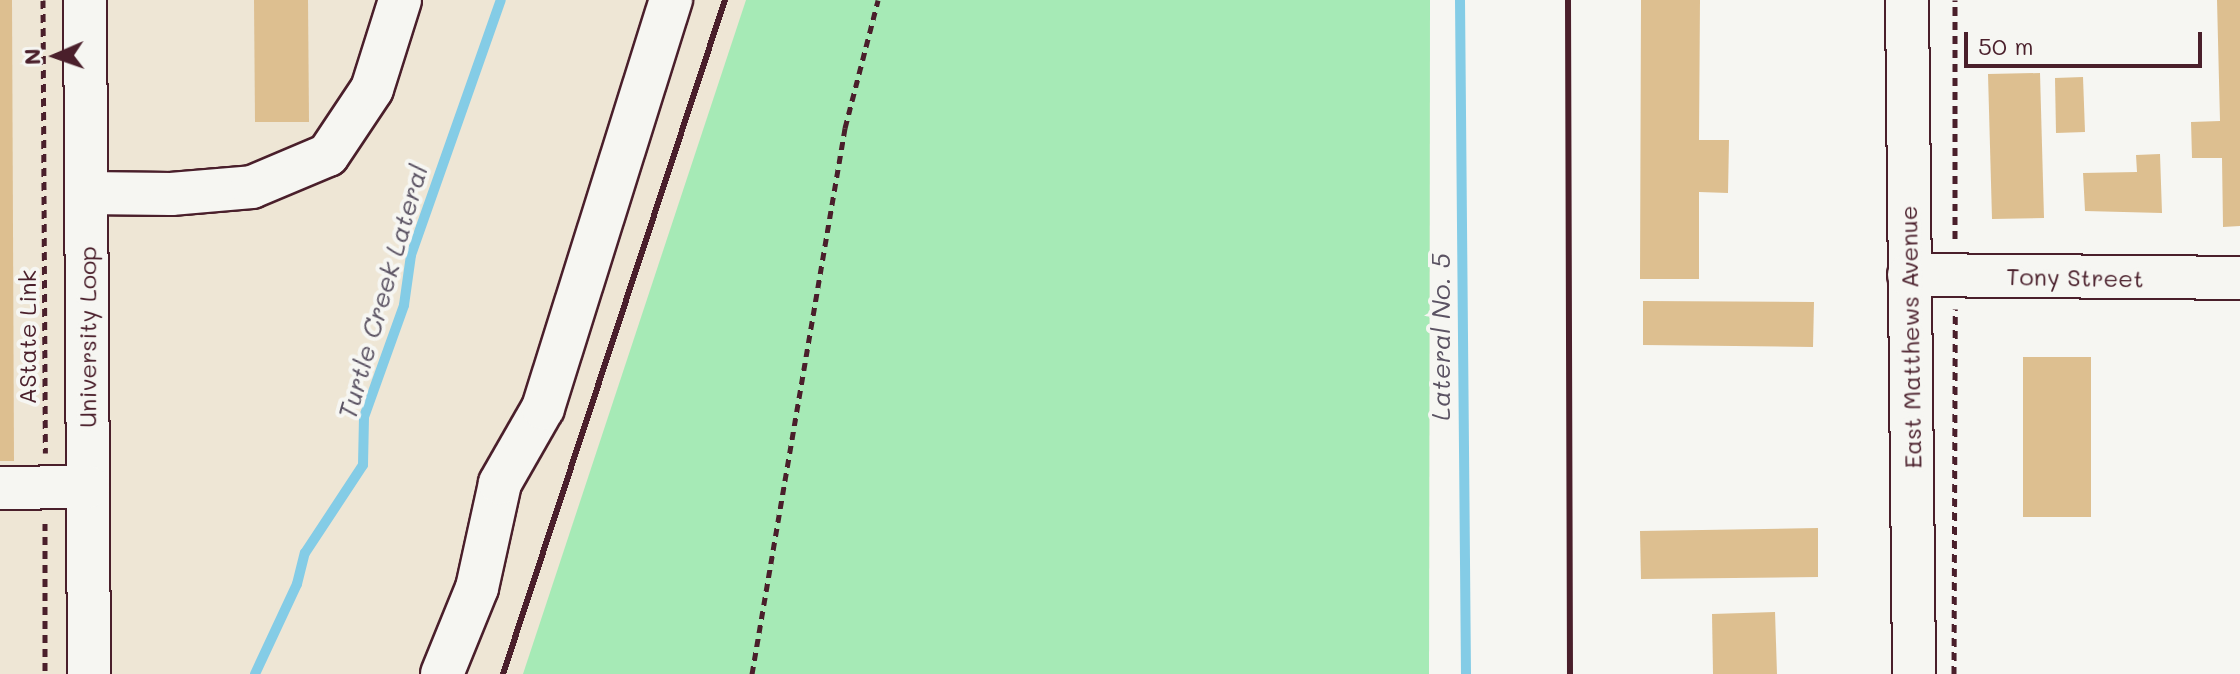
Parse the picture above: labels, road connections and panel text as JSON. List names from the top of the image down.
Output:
{
  "streets": {
    "street": ["Tony Street", "University Loop", "East Matthews Avenue"],
    "path": ["AState Link"]
  },
  "crossings": [
    ["Tony Street", "East Matthews Avenue"]
  ],
  "water": ["Turtle Creek Lateral", "Lateral No. 5"],
  "scale_bar": "50 m",
  "north": "left"
}
